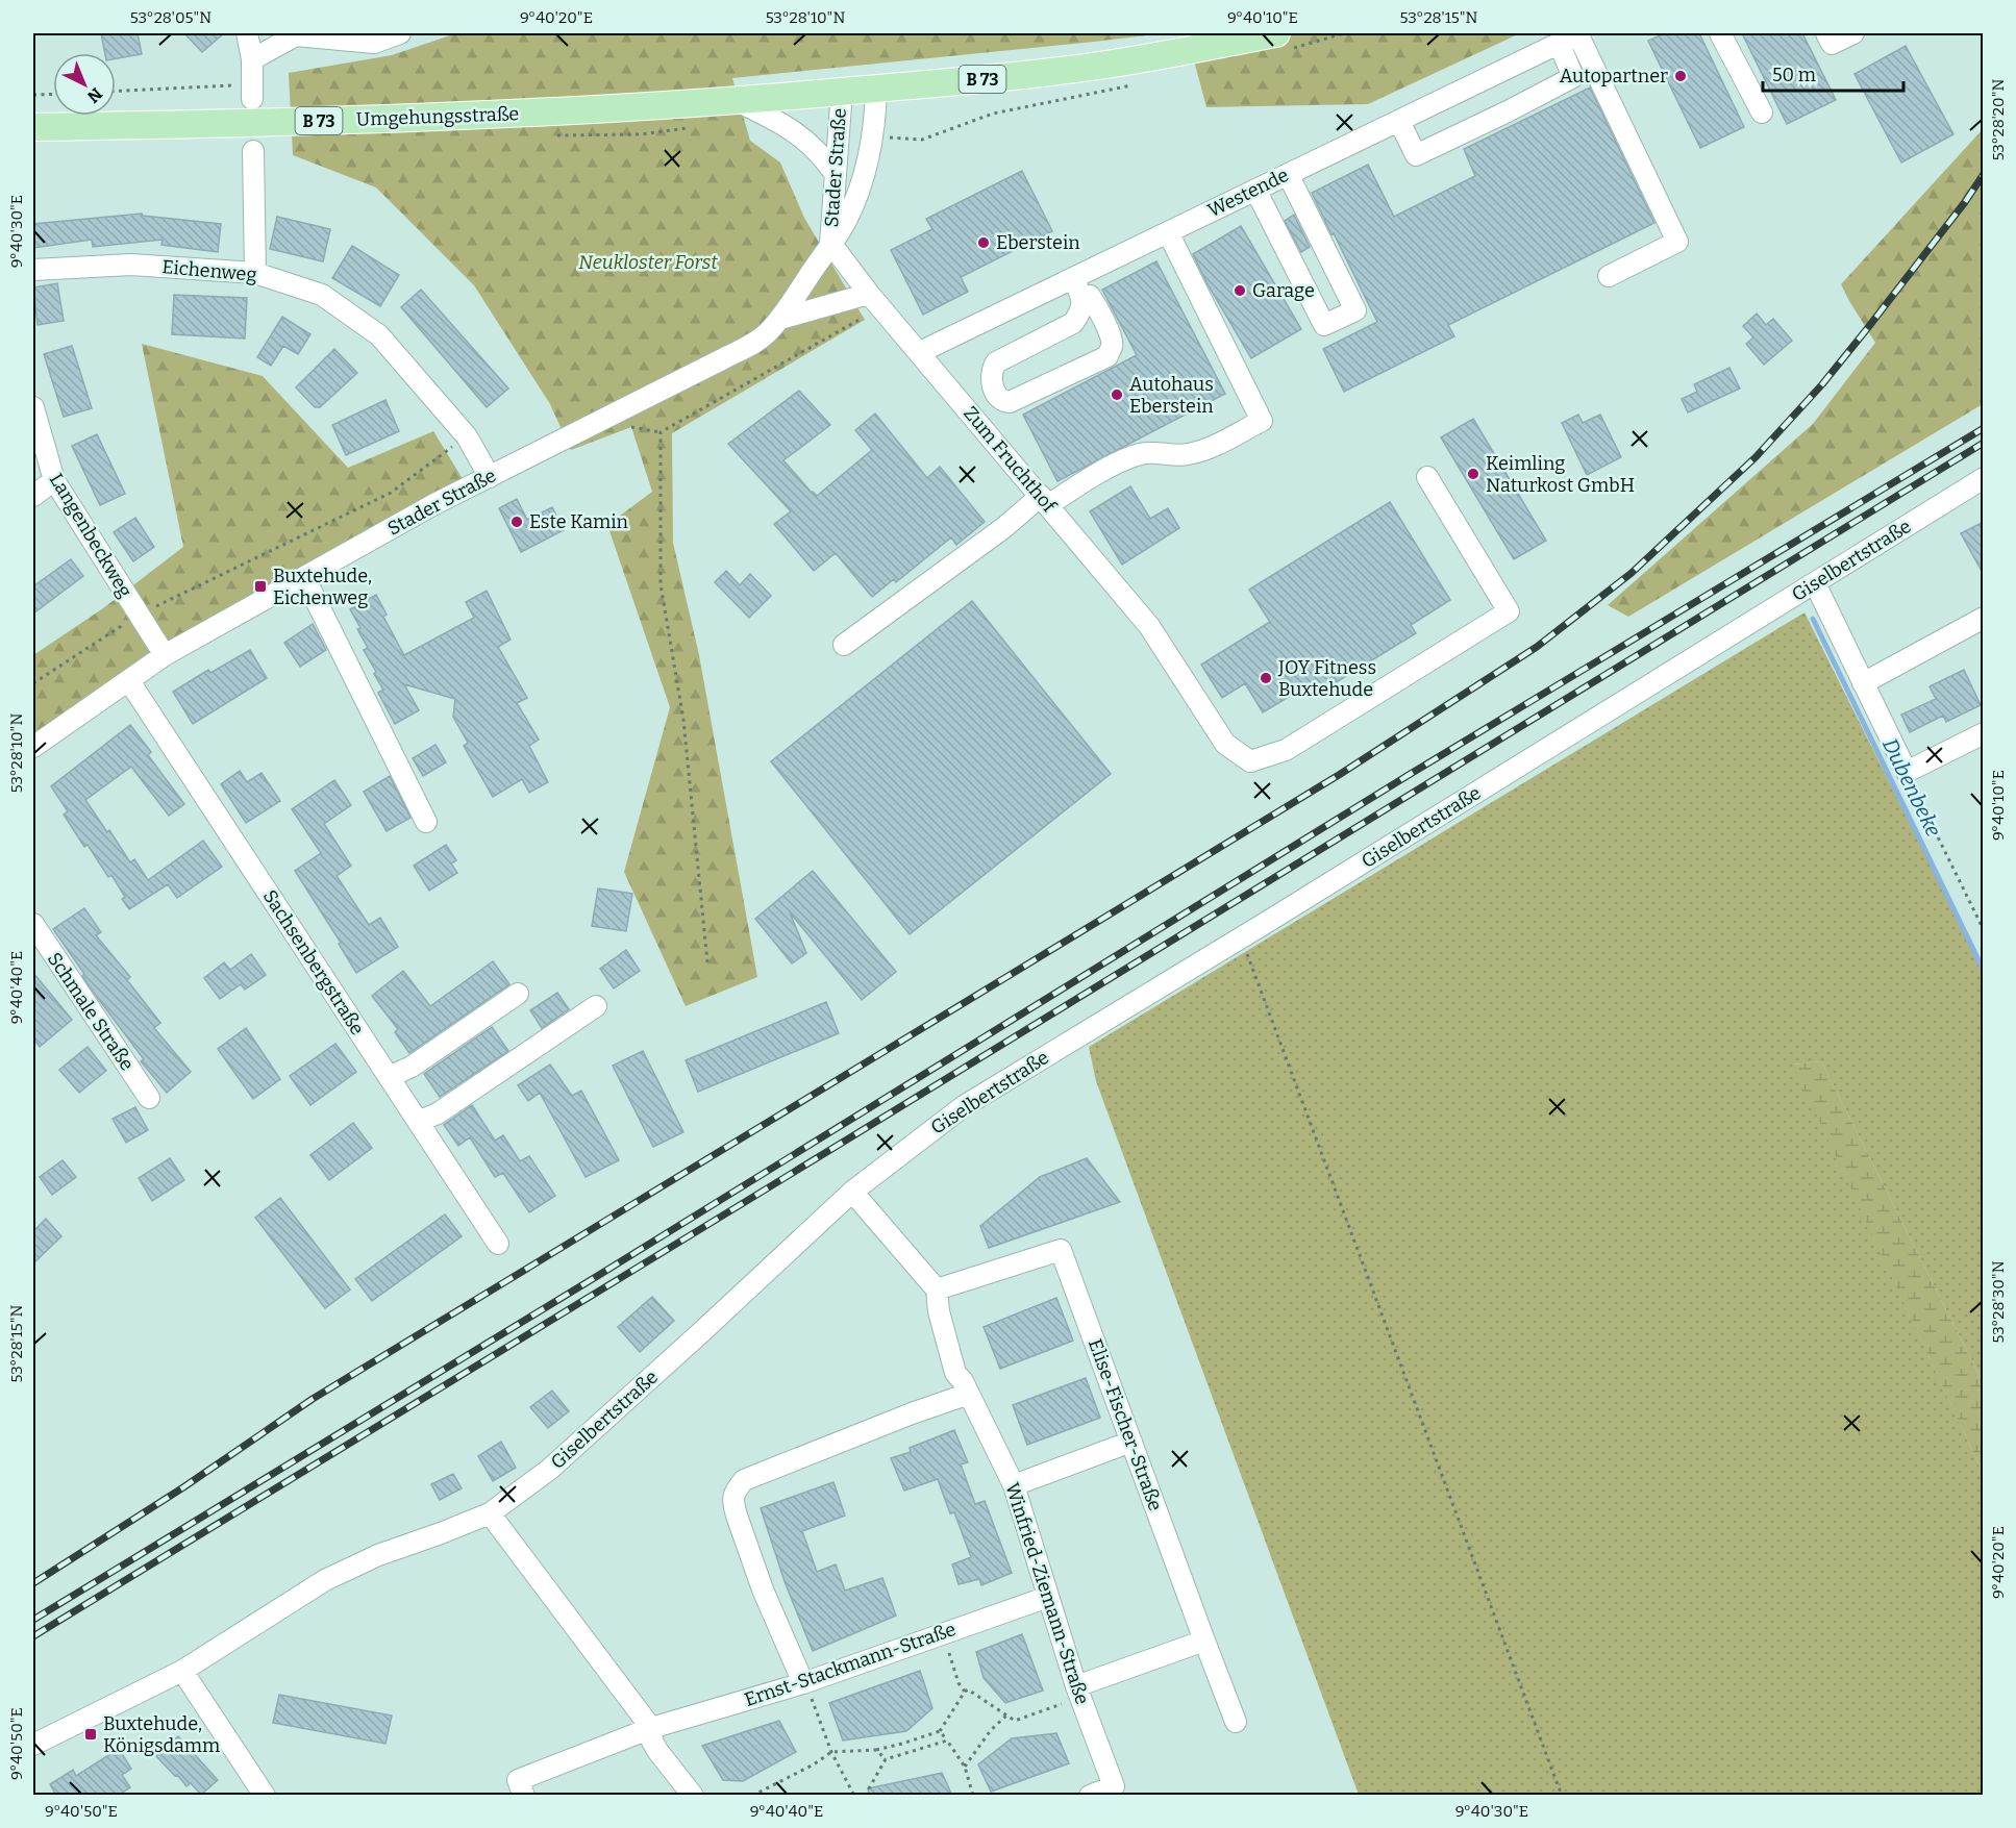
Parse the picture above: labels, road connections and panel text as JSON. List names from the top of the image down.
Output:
{
  "streets": {
    "main road": ["B 73", "Umgehungsstraße"],
    "street": [
      "Stader Straße",
      "Westende",
      "Eichenweg",
      "Zum Fruchthof",
      "Langenbeckweg",
      "Giselbertstraße",
      "Sachsenbergstraße",
      "Schmale Straße",
      "Elise-Fischer-Straße",
      "Winfried-Ziemann-Straße",
      "Ernst-Stackmann-Straße"
    ]
  },
  "crossings": [
    ["B 73", "Umgehungsstraße"],
    ["B 73", "Stader Straße"],
    ["Umgehungsstraße", "Stader Straße"],
    ["Stader Straße", "Eichenweg"],
    ["Stader Straße", "Zum Fruchthof"],
    ["Stader Straße", "Langenbeckweg"],
    ["Stader Straße", "Sachsenbergstraße"],
    ["Westende", "Zum Fruchthof"],
    ["Elise-Fischer-Straße", "Winfried-Ziemann-Straße"],
    ["Winfried-Ziemann-Straße", "Ernst-Stackmann-Straße"]
  ],
  "water": ["Dubenbeke"],
  "parks": ["Neukloster Forst"],
  "places": {
    "other": [
      "Autopartner",
      "Eberstein",
      "Garage",
      "Autohaus Eberstein",
      "Keimling Naturkost GmbH",
      "Este Kamin",
      "JOY Fitness Buxtehude"
    ],
    "transit": ["Buxtehude, Eichenweg", "Buxtehude, Königsdamm"]
  },
  "scale_bar": "50 m",
  "north": "bottom right",
  "coordinates": [
    "53°28'05\"N",
    "9°40'20\"E",
    "53°28'10\"N",
    "9°40'10\"E",
    "53°28'15\"N",
    "53°28'20\"N",
    "9°40'30\"E",
    "9°40'40\"E",
    "53°28'30\"N",
    "9°40'50\"E"
  ]
}
